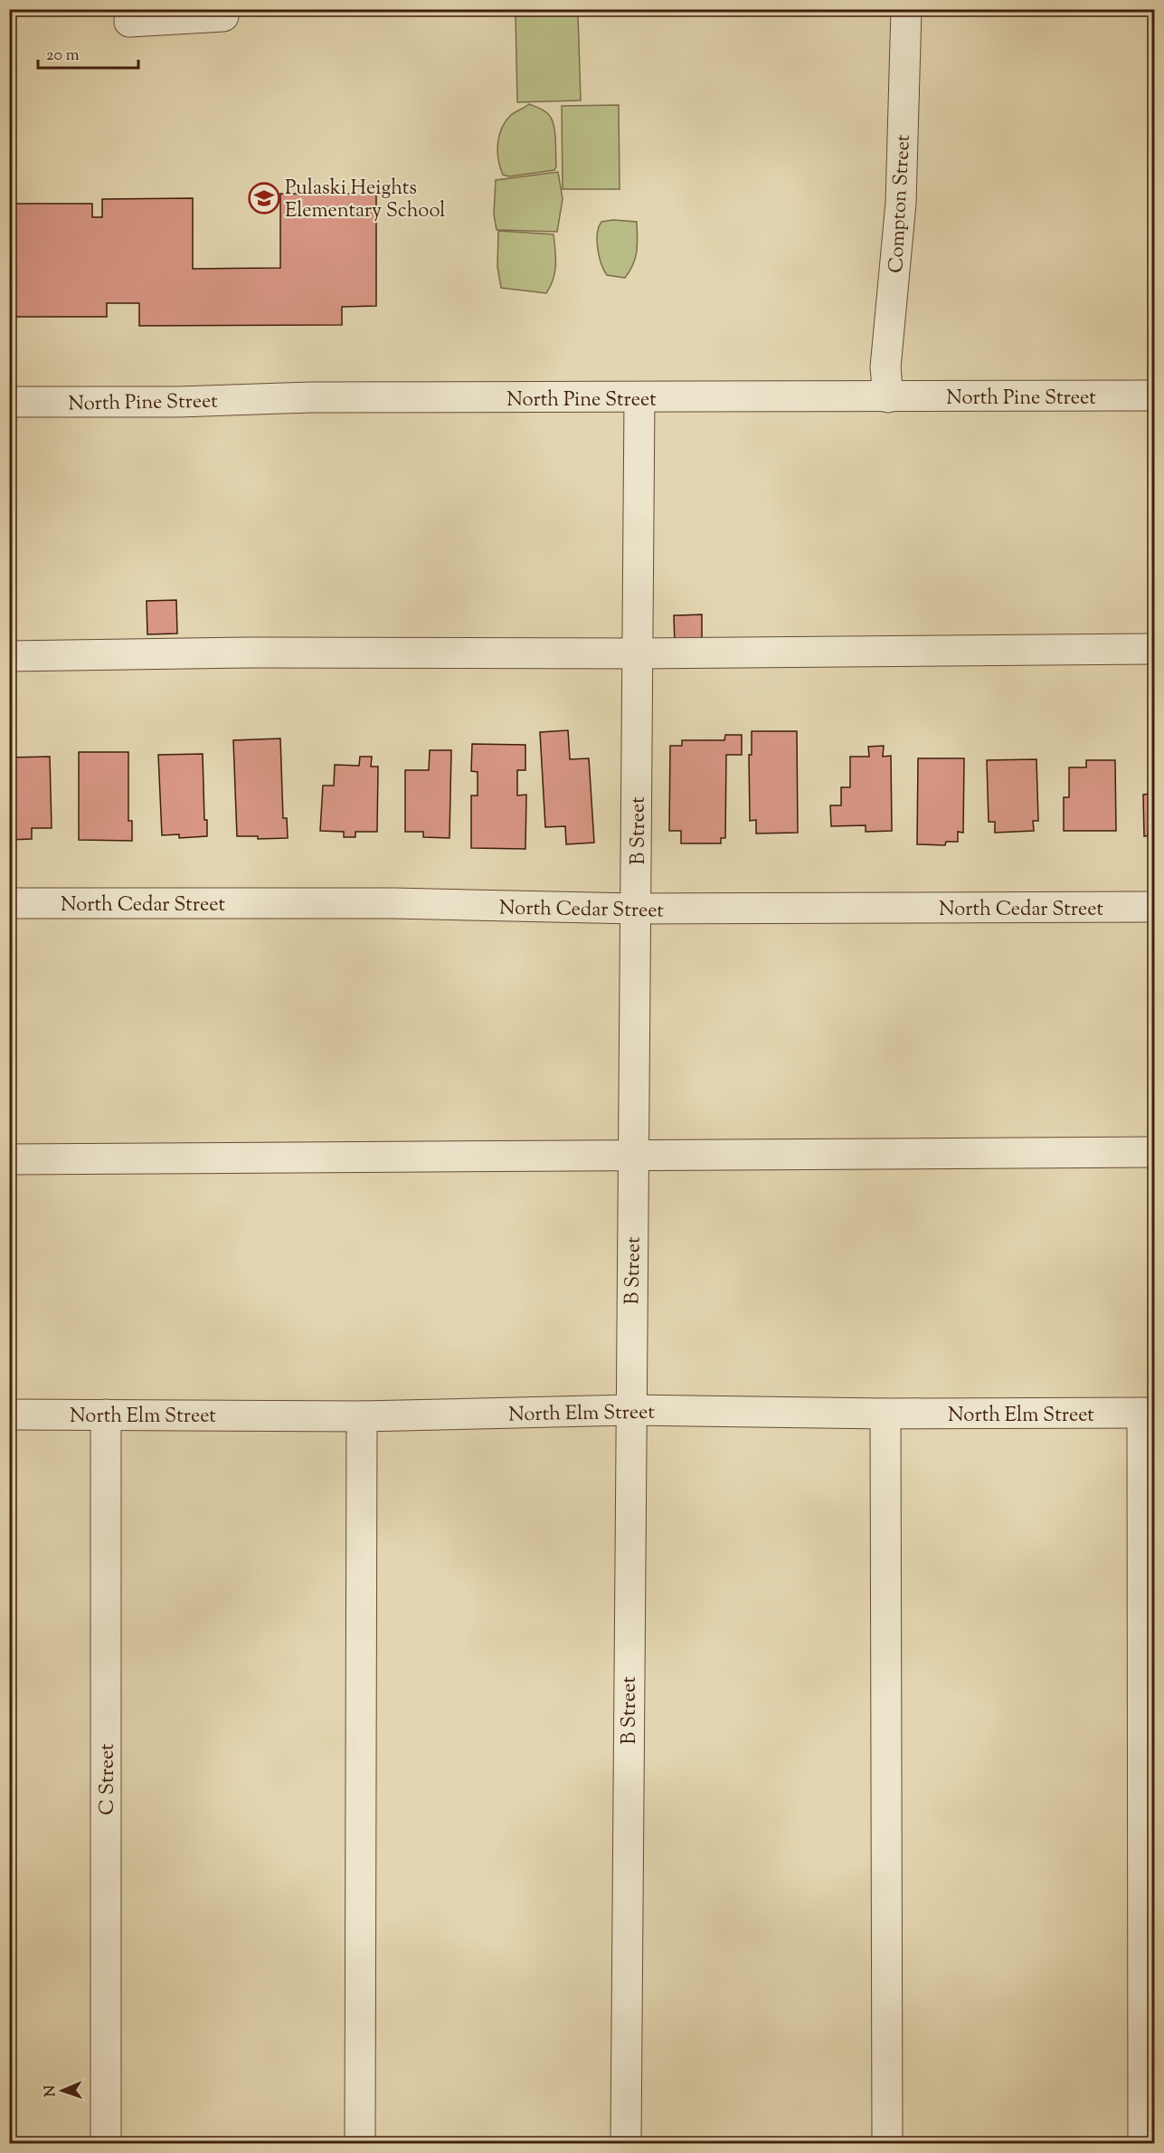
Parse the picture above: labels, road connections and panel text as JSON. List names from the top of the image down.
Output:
{
  "streets": {
    "street": [
      "Compton Street",
      "North Pine Street",
      "B Street",
      "North Cedar Street",
      "North Elm Street",
      "C Street"
    ]
  },
  "crossings": [
    ["Compton Street", "North Pine Street"],
    ["North Pine Street", "B Street"],
    ["B Street", "North Cedar Street"],
    ["B Street", "North Elm Street"],
    ["North Elm Street", "C Street"]
  ],
  "places": {
    "school or university": ["Pulaski Heights Elementary School"]
  },
  "scale_bar": "20 m",
  "north": "left"
}
